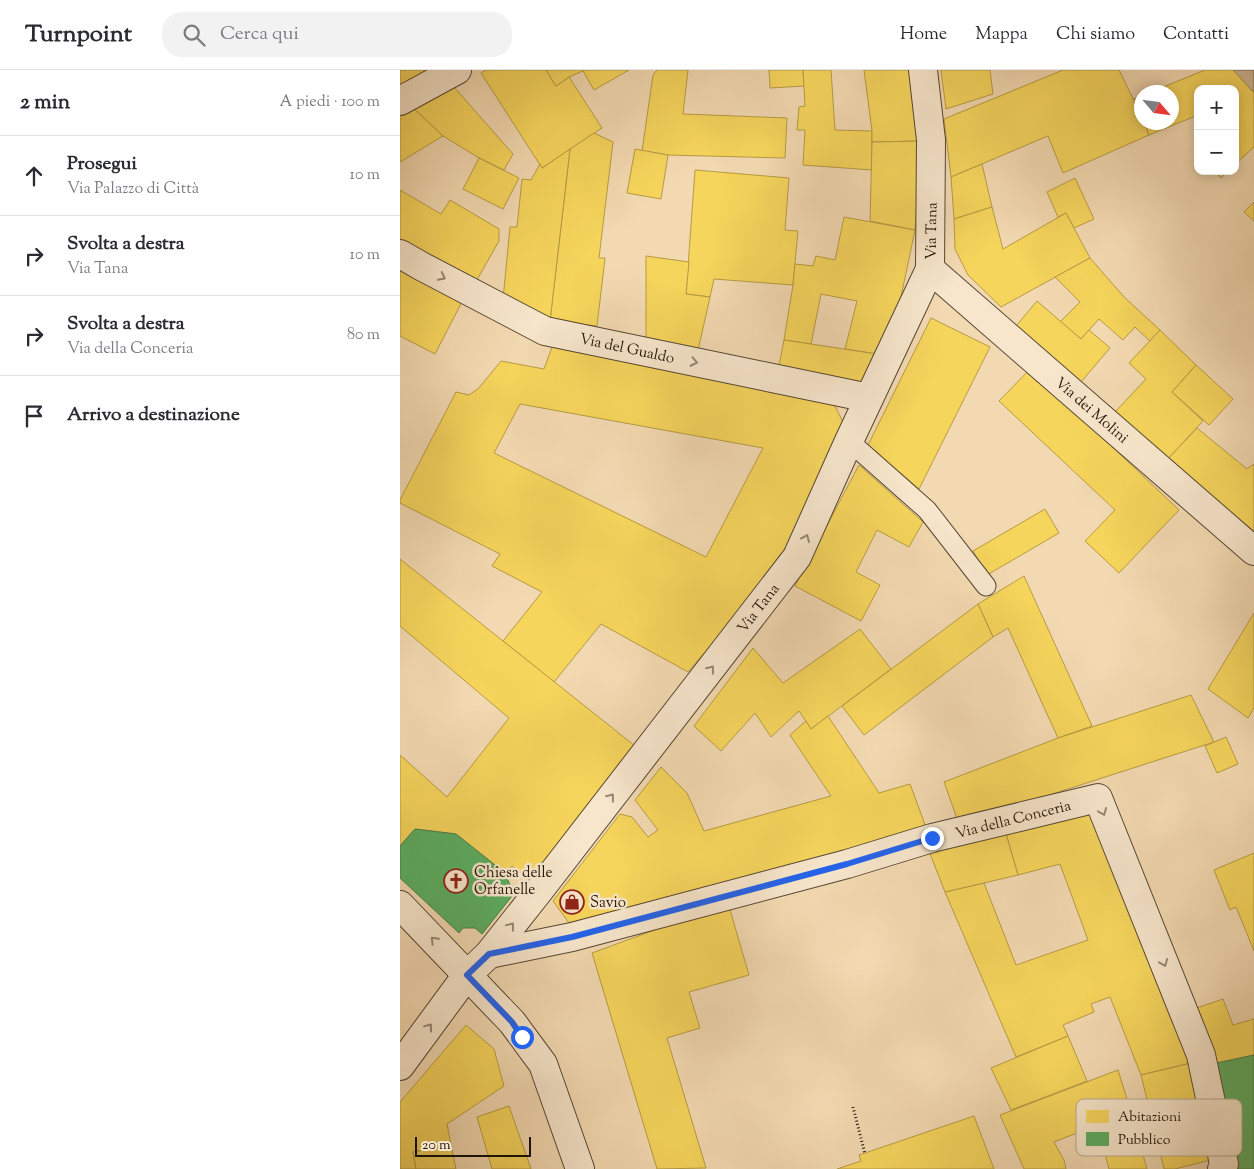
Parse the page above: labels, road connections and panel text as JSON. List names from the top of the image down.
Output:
{
  "streets": {
    "street": [
      "Via Tana",
      "Via del Gualdo",
      "Via dei Molini",
      "Via della Conceria"
    ]
  },
  "crossings": [
    ["Via Tana", "Via del Gualdo"],
    ["Via Tana", "Via dei Molini"],
    ["Via Tana", "Via della Conceria"]
  ],
  "one_way": ["Via Tana", "Via del Gualdo"],
  "places": {
    "church": ["Chiesa delle Orfanelle"],
    "shop": ["Savio"]
  },
  "legend": ["Abitazioni", "Pubblico"],
  "scale_bar": "20 m",
  "north": "bottom right",
  "page": {
    "header": "Turnpoint",
    "search": "Cerca qui",
    "nav": [
      "Home",
      "Mappa",
      "Chi siamo",
      "Contatti"
    ],
    "heading": ["2 min", "A piedi · 100 m"],
    "map_buttons": ["+", "−"],
    "list": [
      ["Prosegui", "Via Palazzo di Città", "10 m"],
      ["Svolta a destra", "Via Tana", "10 m"],
      ["Svolta a destra", "Via della Conceria", "80 m"],
      "Arrivo a destinazione"
    ],
    "scale": "20 m"
  }
}
